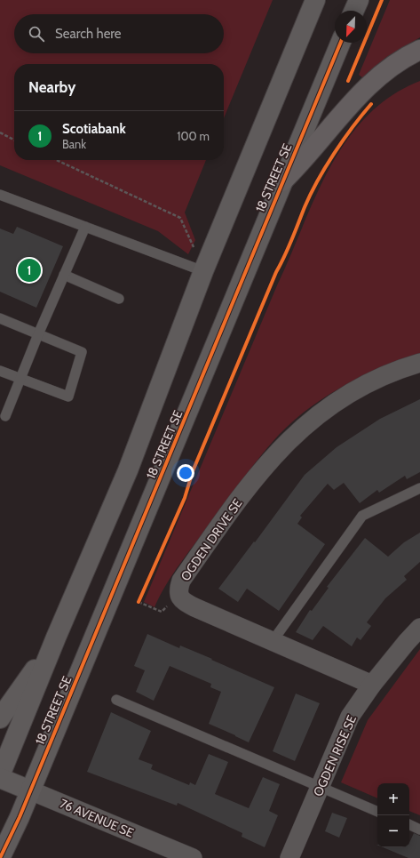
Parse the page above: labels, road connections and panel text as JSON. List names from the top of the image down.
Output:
{
  "streets": {
    "street": [
      "18 STREET SE",
      "OGDEN DRIVE SE",
      "OGDEN RISE SE",
      "76 AVENUE SE"
    ]
  },
  "crossings": [
    ["18 STREET SE", "76 AVENUE SE"],
    ["OGDEN DRIVE SE", "OGDEN RISE SE"]
  ],
  "north": "bottom left",
  "page": {
    "search": "Search here",
    "heading": "Nearby",
    "list": [
      {
        "mark": "1",
        "name": "Scotiabank",
        "note": "Bank",
        "value": "100 m"
      }
    ],
    "pins": "1",
    "map_buttons": ["+", "−"]
  }
}
